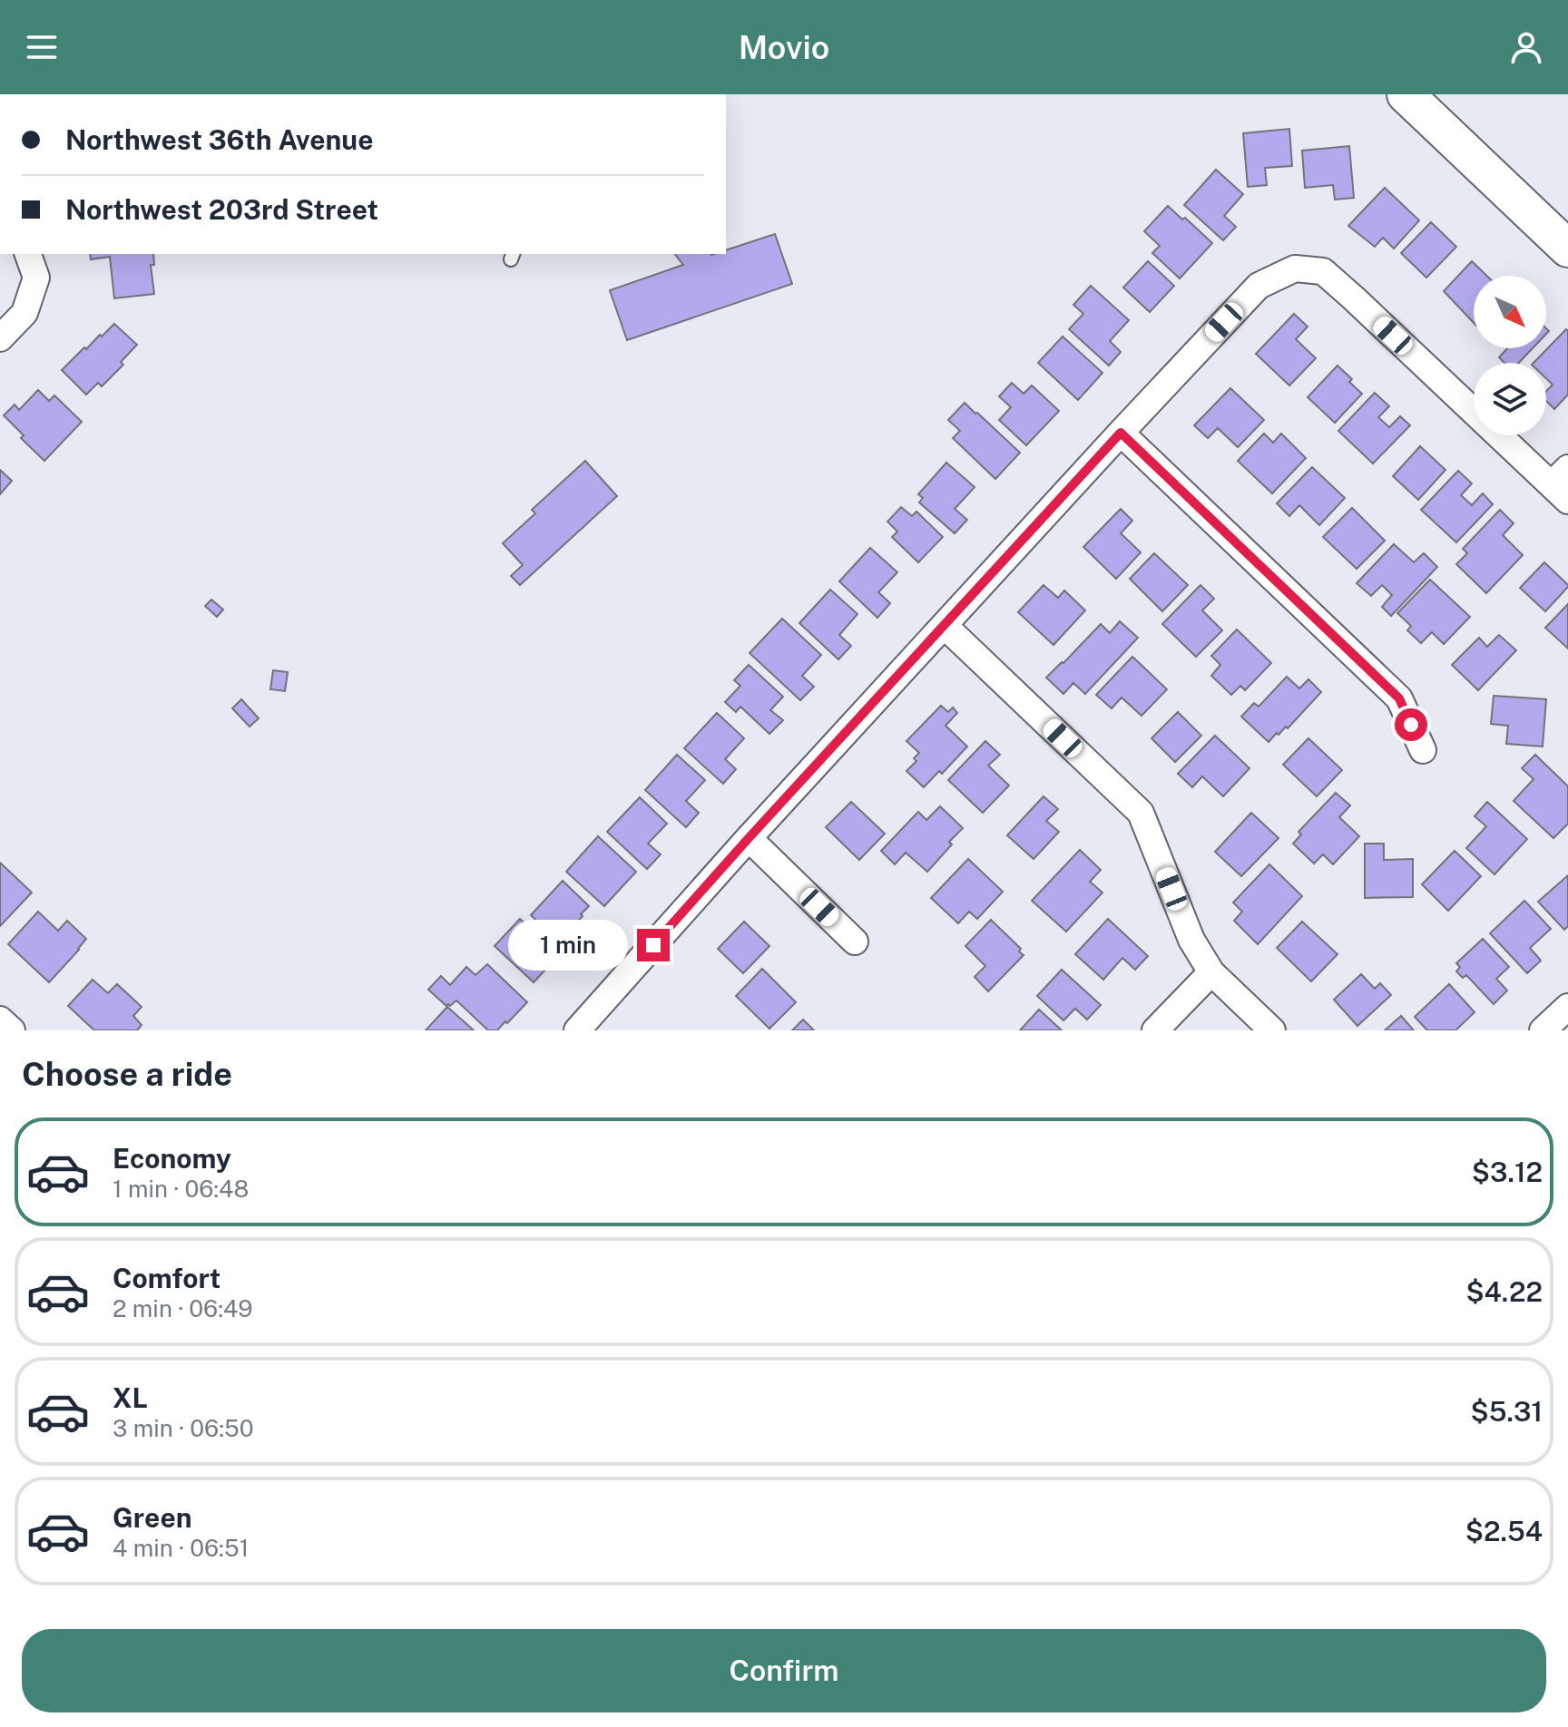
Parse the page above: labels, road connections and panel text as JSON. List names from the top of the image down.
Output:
{
  "north": "bottom right",
  "page": {
    "header": "Movio",
    "banner": ["Northwest 36th Avenue", "Northwest 203rd Street"],
    "bubble": "1 min",
    "heading": "Choose a ride",
    "list": [
      {
        "name": "Economy",
        "note": "1 min · 06:48",
        "value": "$3.12"
      },
      {
        "name": "Comfort",
        "note": "2 min · 06:49",
        "value": "$4.22"
      },
      {
        "name": "XL",
        "note": "3 min · 06:50",
        "value": "$5.31"
      },
      {
        "name": "Green",
        "note": "4 min · 06:51",
        "value": "$2.54"
      }
    ],
    "buttons": "Confirm"
  }
}
